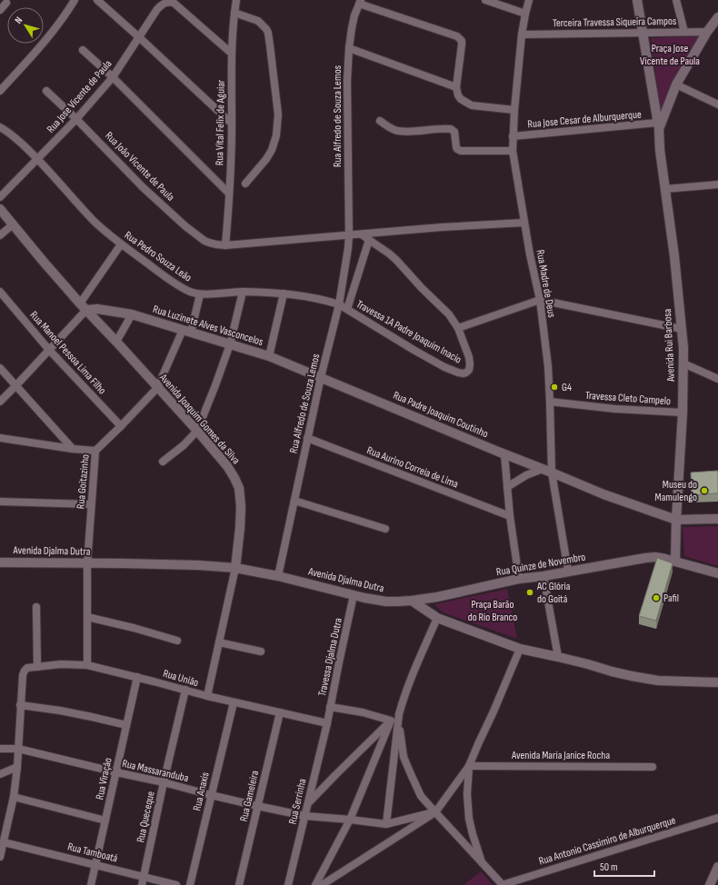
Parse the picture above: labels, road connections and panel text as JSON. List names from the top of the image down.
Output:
{
  "streets": {
    "street": [
      "Terceira Travessa Siqueira Campos",
      "Rua Jose Vicente de Paula",
      "Rua Alfredo de Souza Lemos",
      "Rua Jose Cesar de Alburquerque",
      "Rua Vital Felix de Aguiar",
      "Rua João Vicente de Paula",
      "Rua Pedro Souza Leão",
      "Rua Madre de Deus",
      "Rua Luzinete Alves Vasconcelos",
      "Travessa 1A Padre Joaquim Inacio",
      "Avenida Rui Barbosa",
      "Rua Manoel Pessoa Lima Filho",
      "Travessa Cleto Campelo",
      "Rua Padre Joaquim Coutinho",
      "Avenida Joaquim Gomes da Silva",
      "Rua Aurino Correia de Lima",
      "Rua Goitazinho",
      "Avenida Djalma Dutra",
      "Rua Quinze de Novembro",
      "Travessa Djalma Dutra",
      "Rua União",
      "Avenida Maria Janice Rocha",
      "Rua Massaranduba",
      "Rua Viração",
      "Rua Anaxis",
      "Rua Gameleira",
      "Rua Serrinha",
      "Rua Queceque",
      "Rua Antonio Cassimiro de Alburquerque",
      "Rua Tamboatá"
    ]
  },
  "crossings": [
    ["Terceira Travessa Siqueira Campos", "Rua Madre de Deus"],
    ["Terceira Travessa Siqueira Campos", "Avenida Rui Barbosa"],
    ["Rua Jose Vicente de Paula", "Rua Vital Felix de Aguiar"],
    ["Rua Jose Vicente de Paula", "Rua João Vicente de Paula"],
    ["Rua Jose Vicente de Paula", "Rua Pedro Souza Leão"],
    ["Rua Alfredo de Souza Lemos", "Rua Pedro Souza Leão"],
    ["Rua Alfredo de Souza Lemos", "Rua Luzinete Alves Vasconcelos"],
    ["Rua Alfredo de Souza Lemos", "Travessa 1A Padre Joaquim Inacio"],
    ["Rua Alfredo de Souza Lemos", "Rua Padre Joaquim Coutinho"],
    ["Rua Alfredo de Souza Lemos", "Rua Aurino Correia de Lima"],
    ["Rua Alfredo de Souza Lemos", "Avenida Djalma Dutra"],
    ["Rua Jose Cesar de Alburquerque", "Rua Madre de Deus"],
    ["Rua Jose Cesar de Alburquerque", "Avenida Rui Barbosa"],
    ["Rua Vital Felix de Aguiar", "Rua João Vicente de Paula"],
    ["Rua Pedro Souza Leão", "Travessa 1A Padre Joaquim Inacio"],
    ["Rua Pedro Souza Leão", "Rua Goitazinho"],
    ["Rua Madre de Deus", "Travessa Cleto Campelo"],
    ["Rua Madre de Deus", "Rua Padre Joaquim Coutinho"],
    ["Rua Madre de Deus", "Rua Quinze de Novembro"],
    ["Rua Luzinete Alves Vasconcelos", "Rua Padre Joaquim Coutinho"],
    ["Rua Luzinete Alves Vasconcelos", "Avenida Joaquim Gomes da Silva"],
    ["Rua Luzinete Alves Vasconcelos", "Rua Goitazinho"],
    ["Avenida Rui Barbosa", "Travessa Cleto Campelo"],
    ["Avenida Rui Barbosa", "Rua Padre Joaquim Coutinho"],
    ["Avenida Rui Barbosa", "Rua Quinze de Novembro"],
    ["Rua Manoel Pessoa Lima Filho", "Rua Goitazinho"],
    ["Avenida Joaquim Gomes da Silva", "Rua Goitazinho"],
    ["Avenida Joaquim Gomes da Silva", "Avenida Djalma Dutra"],
    ["Avenida Joaquim Gomes da Silva", "Rua União"],
    ["Rua Goitazinho", "Avenida Djalma Dutra"],
    ["Rua Goitazinho", "Rua União"],
    ["Avenida Djalma Dutra", "Rua Quinze de Novembro"],
    ["Avenida Djalma Dutra", "Travessa Djalma Dutra"],
    ["Travessa Djalma Dutra", "Rua União"],
    ["Travessa Djalma Dutra", "Rua Serrinha"],
    ["Rua União", "Rua Viração"],
    ["Rua União", "Rua Anaxis"],
    ["Rua União", "Rua Gameleira"],
    ["Rua União", "Rua Serrinha"],
    ["Rua União", "Rua Queceque"],
    ["Rua Massaranduba", "Rua Viração"],
    ["Rua Massaranduba", "Rua Anaxis"],
    ["Rua Massaranduba", "Rua Gameleira"],
    ["Rua Massaranduba", "Rua Serrinha"],
    ["Rua Massaranduba", "Rua Queceque"],
    ["Rua Viração", "Rua Tamboatá"],
    ["Rua Queceque", "Rua Tamboatá"]
  ],
  "parks": ["Praça Jose Vicente de Paula", "Praça Barão do Rio Branco"],
  "places": [
    "G4",
    "Museu do Mamulengo",
    "AC Glória do Goitá",
    "Pafil"
  ],
  "scale_bar": "50 m",
  "north": "top left"
}
